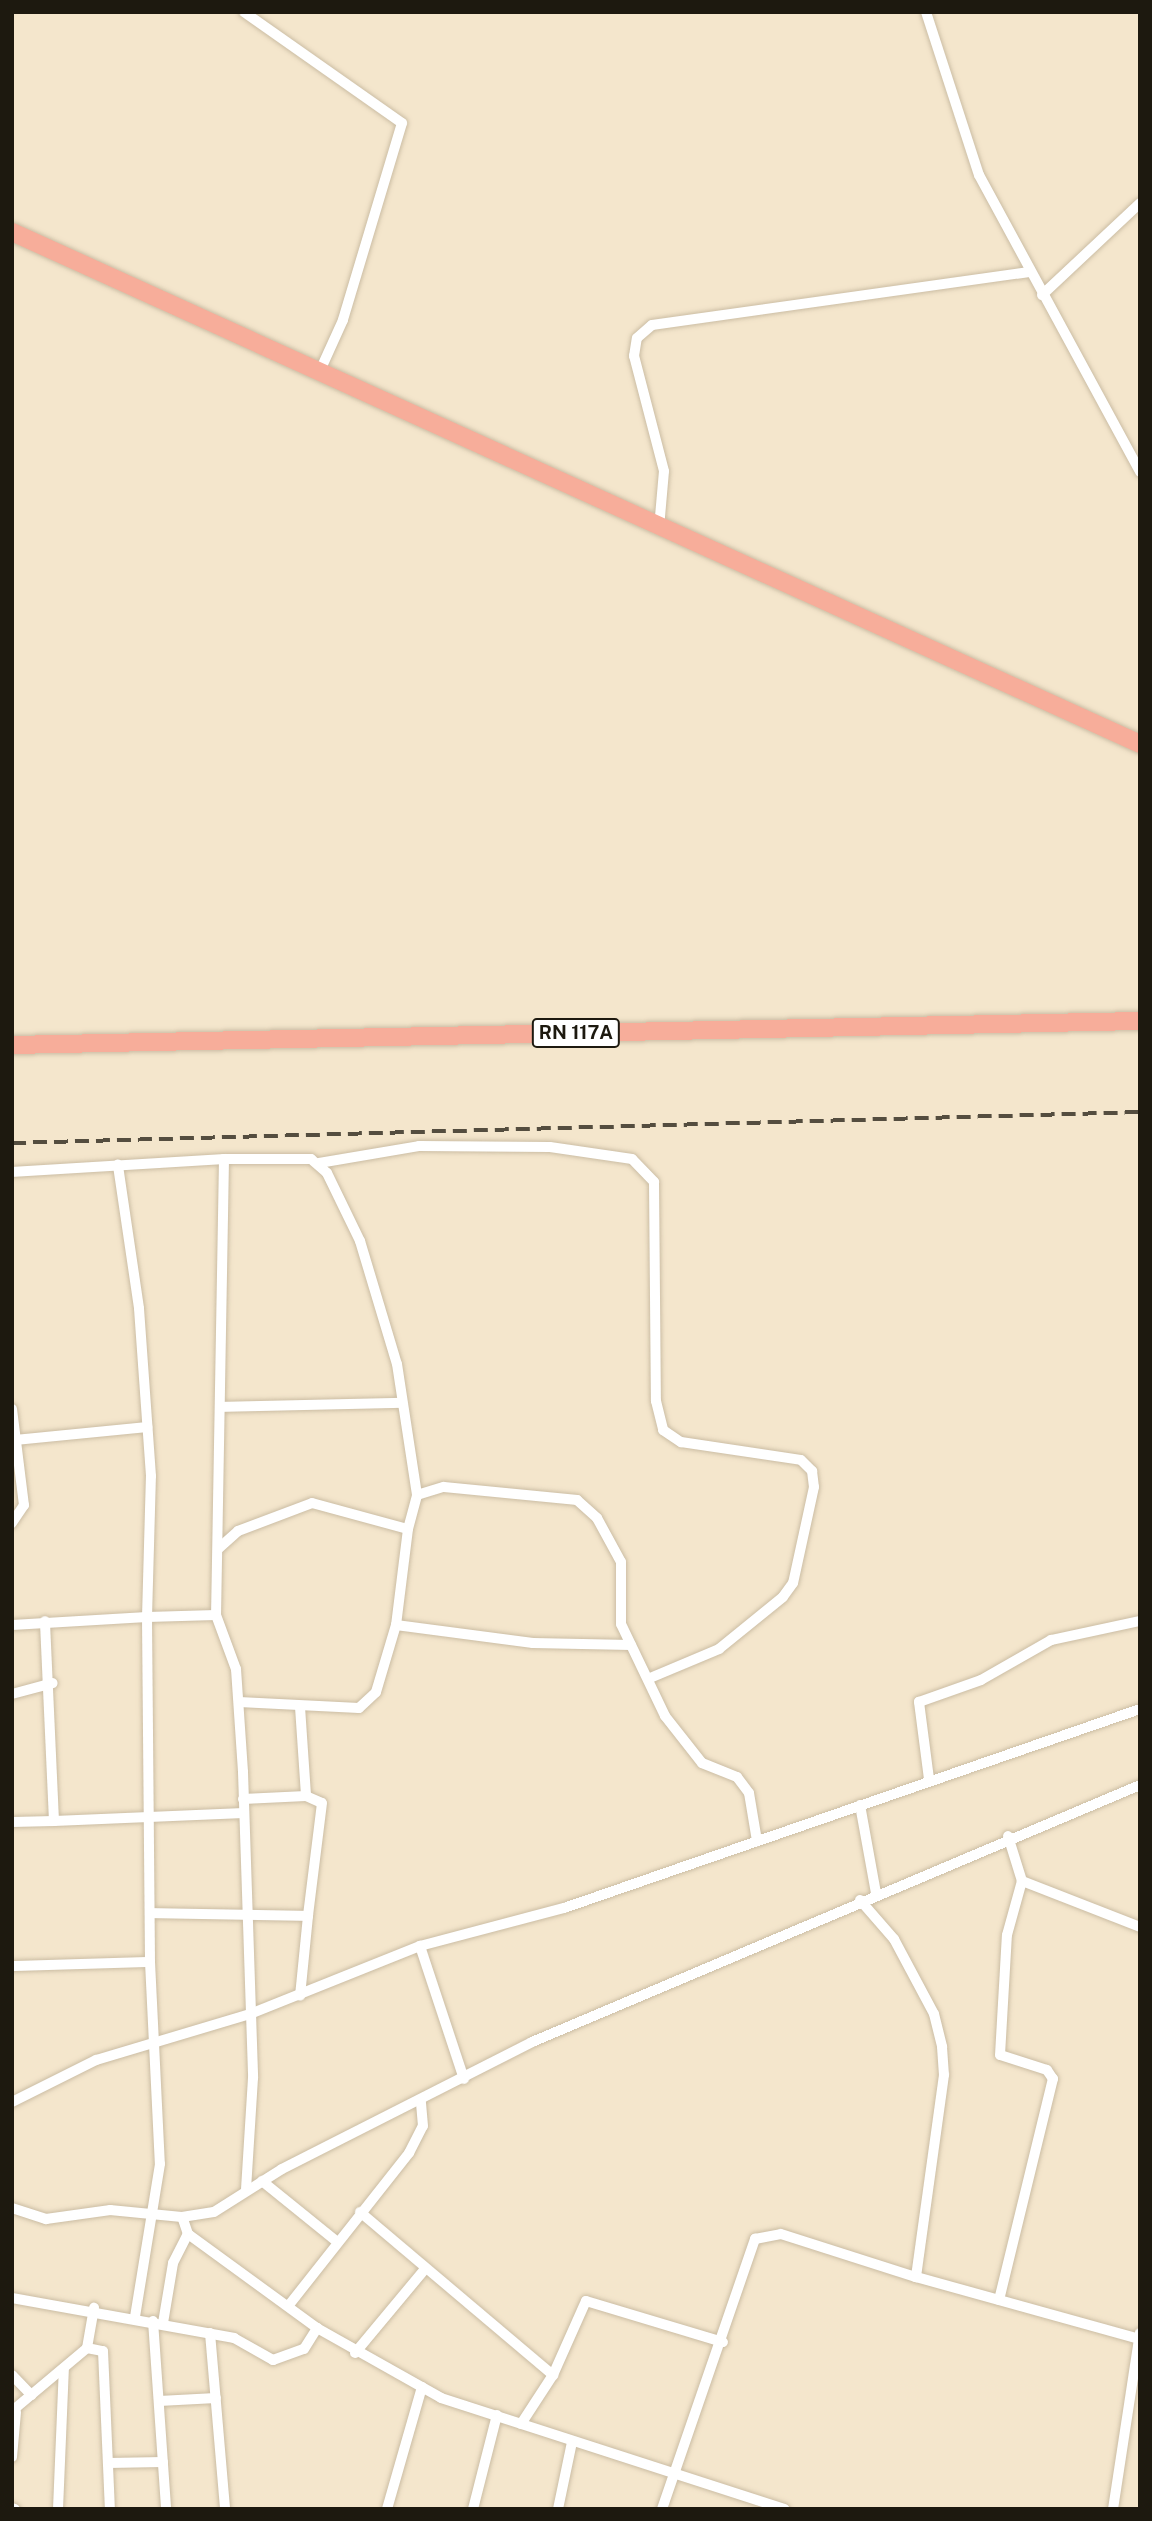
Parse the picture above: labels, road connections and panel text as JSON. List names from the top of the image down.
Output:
{
  "streets": {
    "main road": ["RN 117A"]
  }
}
